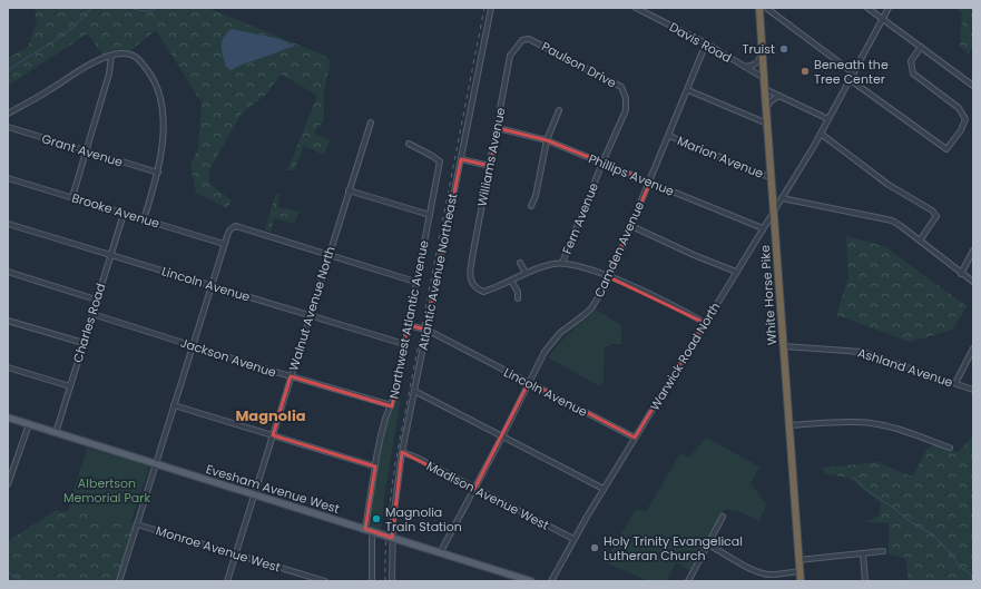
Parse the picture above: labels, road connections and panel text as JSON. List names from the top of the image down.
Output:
{
  "streets": {
    "highway": ["White Horse Pike"],
    "main road": ["Evesham Avenue West"],
    "street": [
      "Davis Road",
      "Paulson Drive",
      "Grant Avenue",
      "Williams Avenue",
      "Marion Avenue",
      "Phillips Avenue",
      "Brooke Avenue",
      "Fern Avenue",
      "Camden Avenue",
      "Atlantic Avenue Northeast",
      "Lincoln Avenue",
      "Walnut Avenue North",
      "Northwest Atlantic Avenue",
      "Charles Road",
      "Warwick Road North",
      "Jackson Avenue",
      "Ashland Avenue",
      "Madison Avenue West",
      "Monroe Avenue West"
    ]
  },
  "crossings": [
    ["Davis Road", "Camden Avenue"],
    ["Davis Road", "White Horse Pike"],
    ["Paulson Drive", "Williams Avenue"],
    ["Paulson Drive", "Fern Avenue"],
    ["Williams Avenue", "Phillips Avenue"],
    ["Marion Avenue", "Camden Avenue"],
    ["Marion Avenue", "White Horse Pike"],
    ["Phillips Avenue", "Fern Avenue"],
    ["Phillips Avenue", "Camden Avenue"],
    ["Phillips Avenue", "Warwick Road North"],
    ["Brooke Avenue", "Charles Road"],
    ["Camden Avenue", "Lincoln Avenue"],
    ["Camden Avenue", "Evesham Avenue West"],
    ["Camden Avenue", "Madison Avenue West"],
    ["Atlantic Avenue Northeast", "Lincoln Avenue"],
    ["Atlantic Avenue Northeast", "Evesham Avenue West"],
    ["Atlantic Avenue Northeast", "Madison Avenue West"],
    ["Lincoln Avenue", "Walnut Avenue North"],
    ["Lincoln Avenue", "Northwest Atlantic Avenue"],
    ["Lincoln Avenue", "Charles Road"],
    ["Lincoln Avenue", "Warwick Road North"],
    ["White Horse Pike", "Warwick Road North"],
    ["White Horse Pike", "Ashland Avenue"],
    ["Walnut Avenue North", "Jackson Avenue"],
    ["Walnut Avenue North", "Evesham Avenue West"],
    ["Walnut Avenue North", "Monroe Avenue West"],
    ["Northwest Atlantic Avenue", "Jackson Avenue"],
    ["Northwest Atlantic Avenue", "Evesham Avenue West"],
    ["Charles Road", "Jackson Avenue"],
    ["Charles Road", "Evesham Avenue West"],
    ["Warwick Road North", "Madison Avenue West"]
  ],
  "districts": ["Magnolia"],
  "parks": ["Albertson Memorial Park"],
  "places": [
    "Truist",
    "Beneath the Tree Center",
    "Magnolia Train Station",
    "Holy Trinity Evangelical Lutheran Church"
  ]
}
